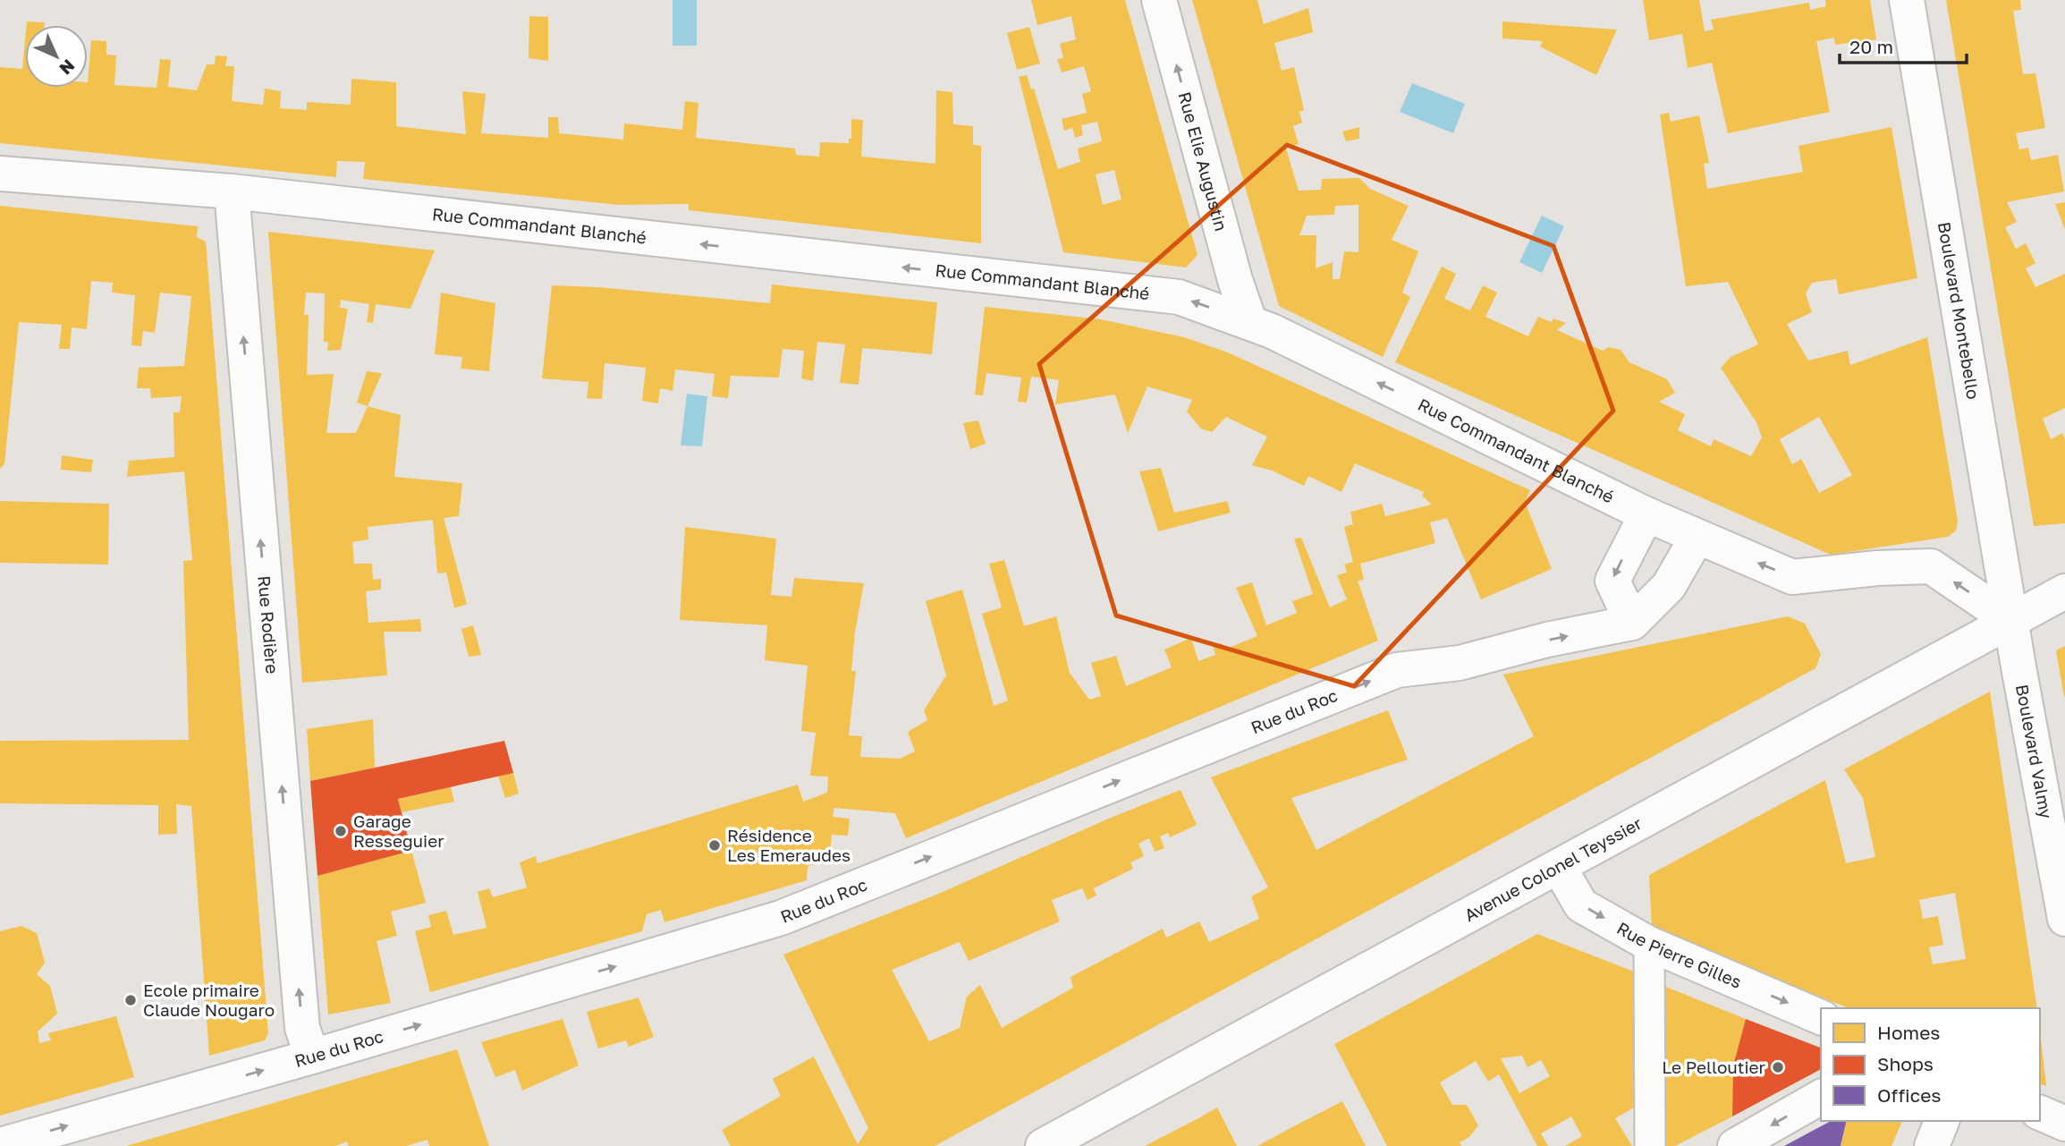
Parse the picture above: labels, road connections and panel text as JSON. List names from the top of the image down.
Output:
{
  "streets": {
    "street": [
      "Rue Elie Augustin",
      "Rue Commandant Blanché",
      "Boulevard Montebello",
      "Rue Rodière",
      "Rue du Roc",
      "Boulevard Valmy",
      "Avenue Colonel Teyssier",
      "Rue Pierre Gilles"
    ]
  },
  "crossings": [
    ["Rue Elie Augustin", "Rue Commandant Blanché"],
    ["Rue Commandant Blanché", "Boulevard Montebello"],
    ["Rue Commandant Blanché", "Rue Rodière"],
    ["Rue Commandant Blanché", "Boulevard Valmy"],
    ["Rue Commandant Blanché", "Avenue Colonel Teyssier"],
    ["Boulevard Montebello", "Boulevard Valmy"],
    ["Boulevard Montebello", "Avenue Colonel Teyssier"],
    ["Rue Rodière", "Rue du Roc"],
    ["Boulevard Valmy", "Avenue Colonel Teyssier"],
    ["Avenue Colonel Teyssier", "Rue Pierre Gilles"]
  ],
  "one_way": [
    "Rue Elie Augustin",
    "Rue Commandant Blanché",
    "Rue Rodière",
    "Rue du Roc",
    "Rue Pierre Gilles"
  ],
  "places": [
    "Garage Resseguier",
    "Résidence Les Emeraudes",
    "Ecole primaire Claude Nougaro",
    "Le Pelloutier"
  ],
  "legend": ["Homes", "Shops", "Offices"],
  "scale_bar": "20 m",
  "north": "bottom right"
}
